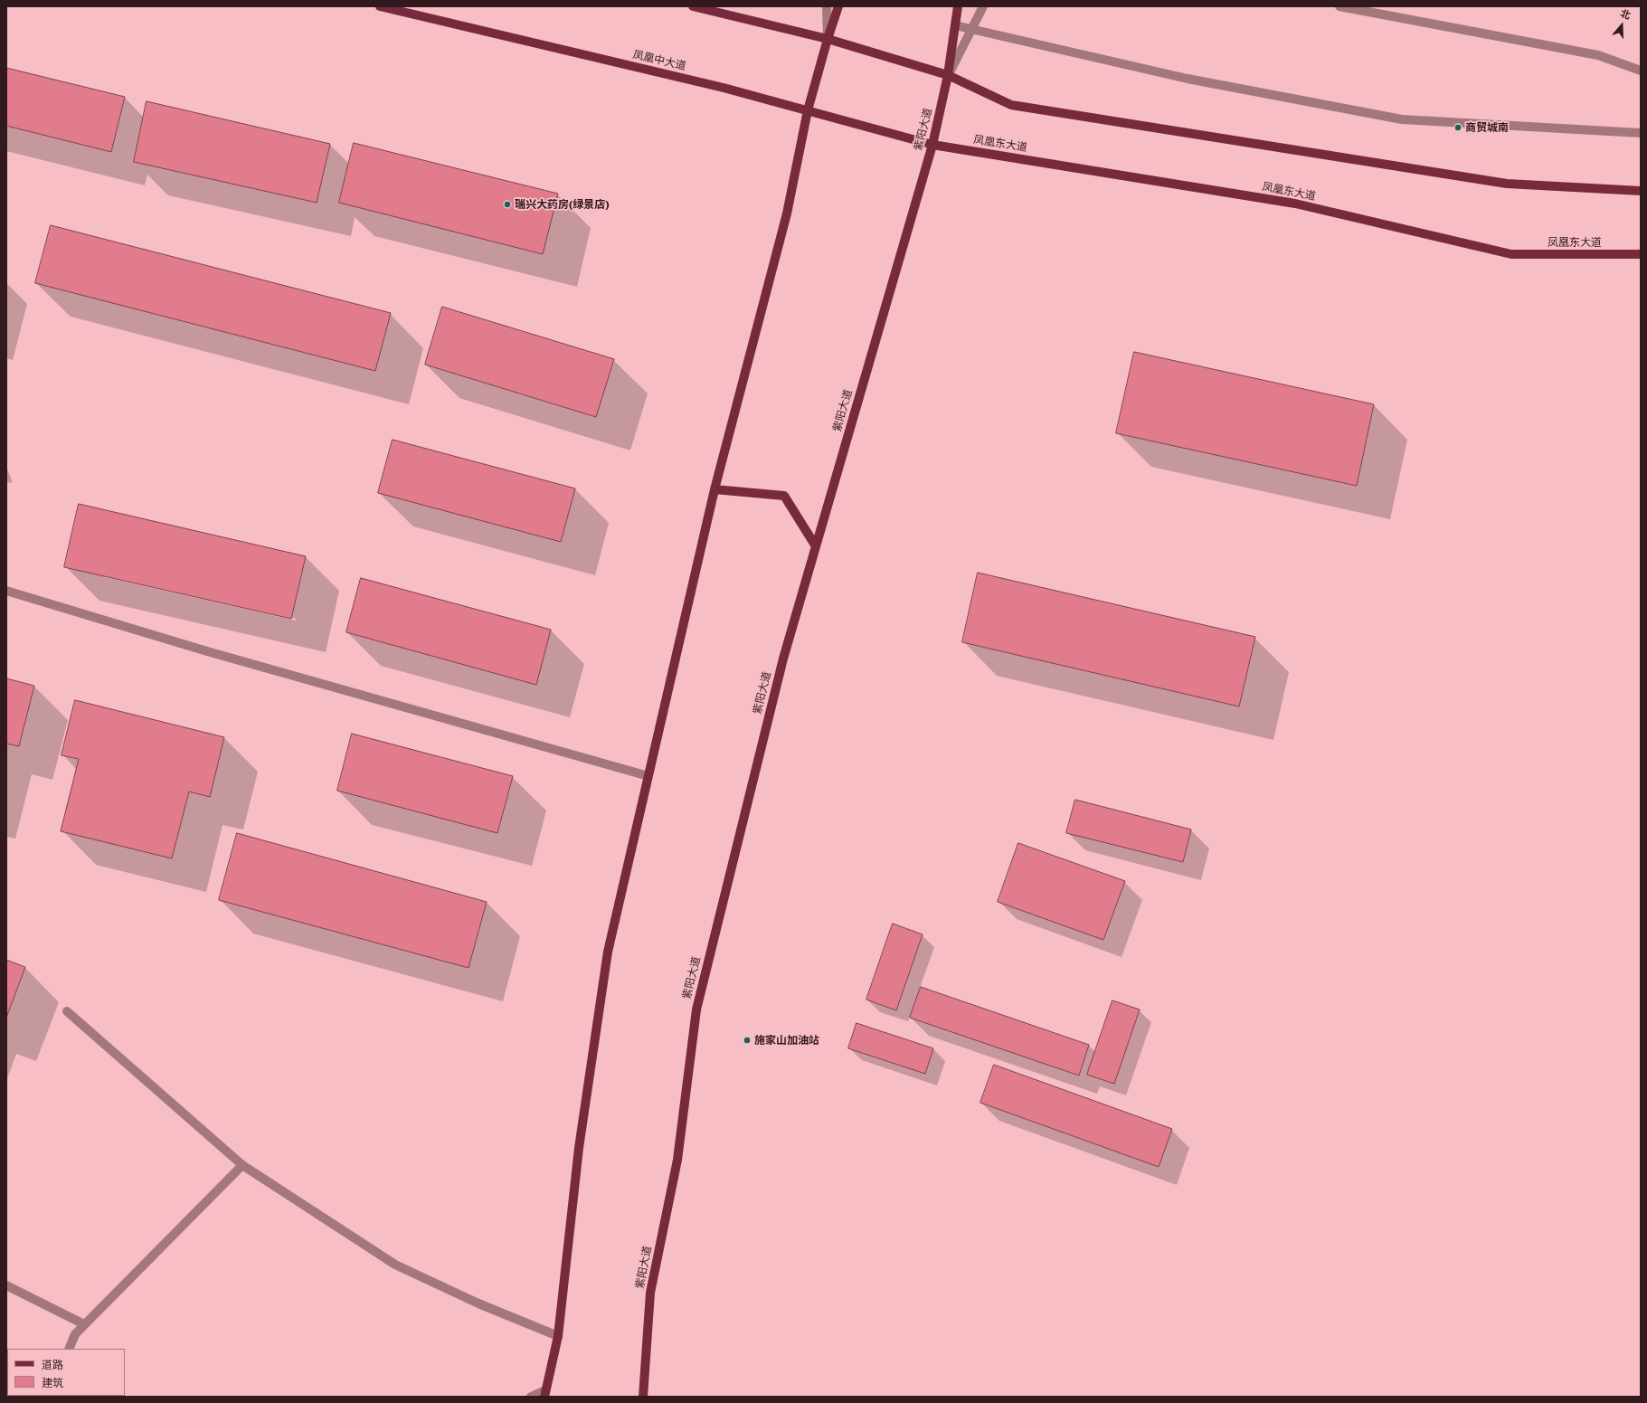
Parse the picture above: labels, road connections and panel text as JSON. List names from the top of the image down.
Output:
{
  "streets": {
    "main road": ["凤凰中大道", "紫阳大道", "凤凰东大道"]
  },
  "crossings": [
    ["凤凰中大道", "紫阳大道"],
    ["凤凰中大道", "凤凰东大道"],
    ["紫阳大道", "凤凰东大道"]
  ],
  "places": ["商贸城南", "瑞兴大药房(绿景店)", "施家山加油站"],
  "legend": ["道路", "建筑"],
  "north": "top"
}
